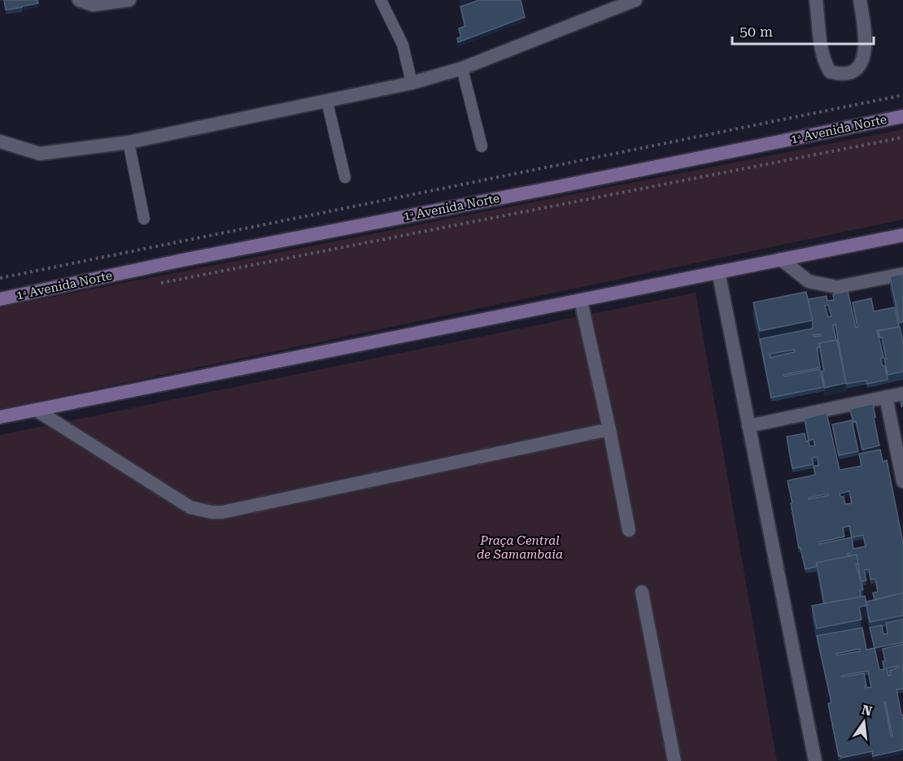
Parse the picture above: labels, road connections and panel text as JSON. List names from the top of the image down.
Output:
{
  "streets": {
    "main road": ["1ᵃ Avenida Norte"]
  },
  "parks": ["Praça Central de Samambaia"],
  "scale_bar": "50 m",
  "north": "top"
}
